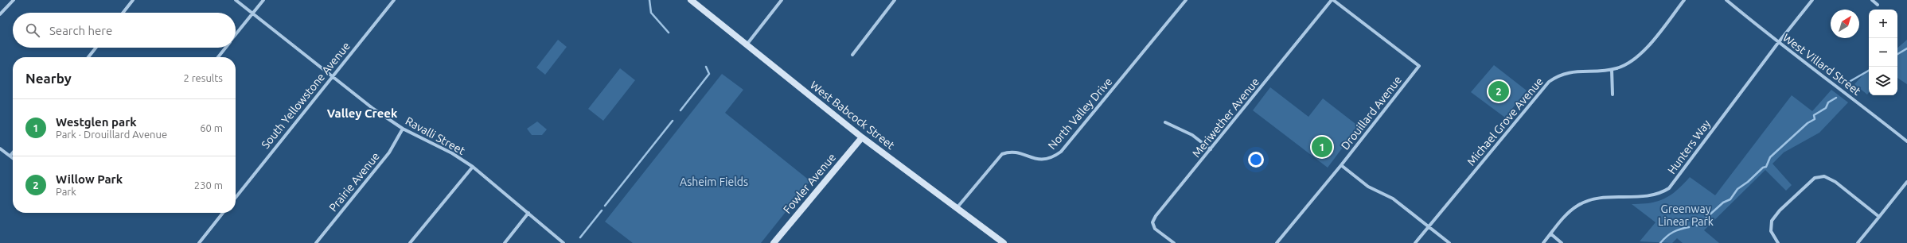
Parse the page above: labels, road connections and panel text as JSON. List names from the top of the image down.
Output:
{
  "streets": {
    "street": [
      "West Villard Street",
      "South Yellowstone Avenue",
      "Drouillard Avenue",
      "North Valley Drive",
      "West Babcock Street",
      "Meriwether Avenue",
      "Michael Grove Avenue",
      "Ravalli Street",
      "Hunters Way",
      "Prairie Avenue",
      "Fowler Avenue"
    ]
  },
  "crossings": [
    ["West Villard Street", "Hunters Way"],
    ["South Yellowstone Avenue", "Ravalli Street"],
    ["Drouillard Avenue", "Meriwether Avenue"],
    ["North Valley Drive", "West Babcock Street"],
    ["West Babcock Street", "Fowler Avenue"],
    ["Ravalli Street", "Prairie Avenue"]
  ],
  "districts": ["Valley Creek"],
  "parks": ["Asheim Fields", "Greenway Linear Park"],
  "north": "top right",
  "page": {
    "map_buttons": ["+", "−"],
    "search": "Search here",
    "heading": ["Nearby", "2 results"],
    "pins": ["2", "1"],
    "list": [
      {
        "mark": "1",
        "name": "Westglen park",
        "note": "Park · Drouillard Avenue",
        "value": "60 m"
      },
      {
        "mark": "2",
        "name": "Willow Park",
        "note": "Park",
        "value": "230 m"
      }
    ]
  }
}
